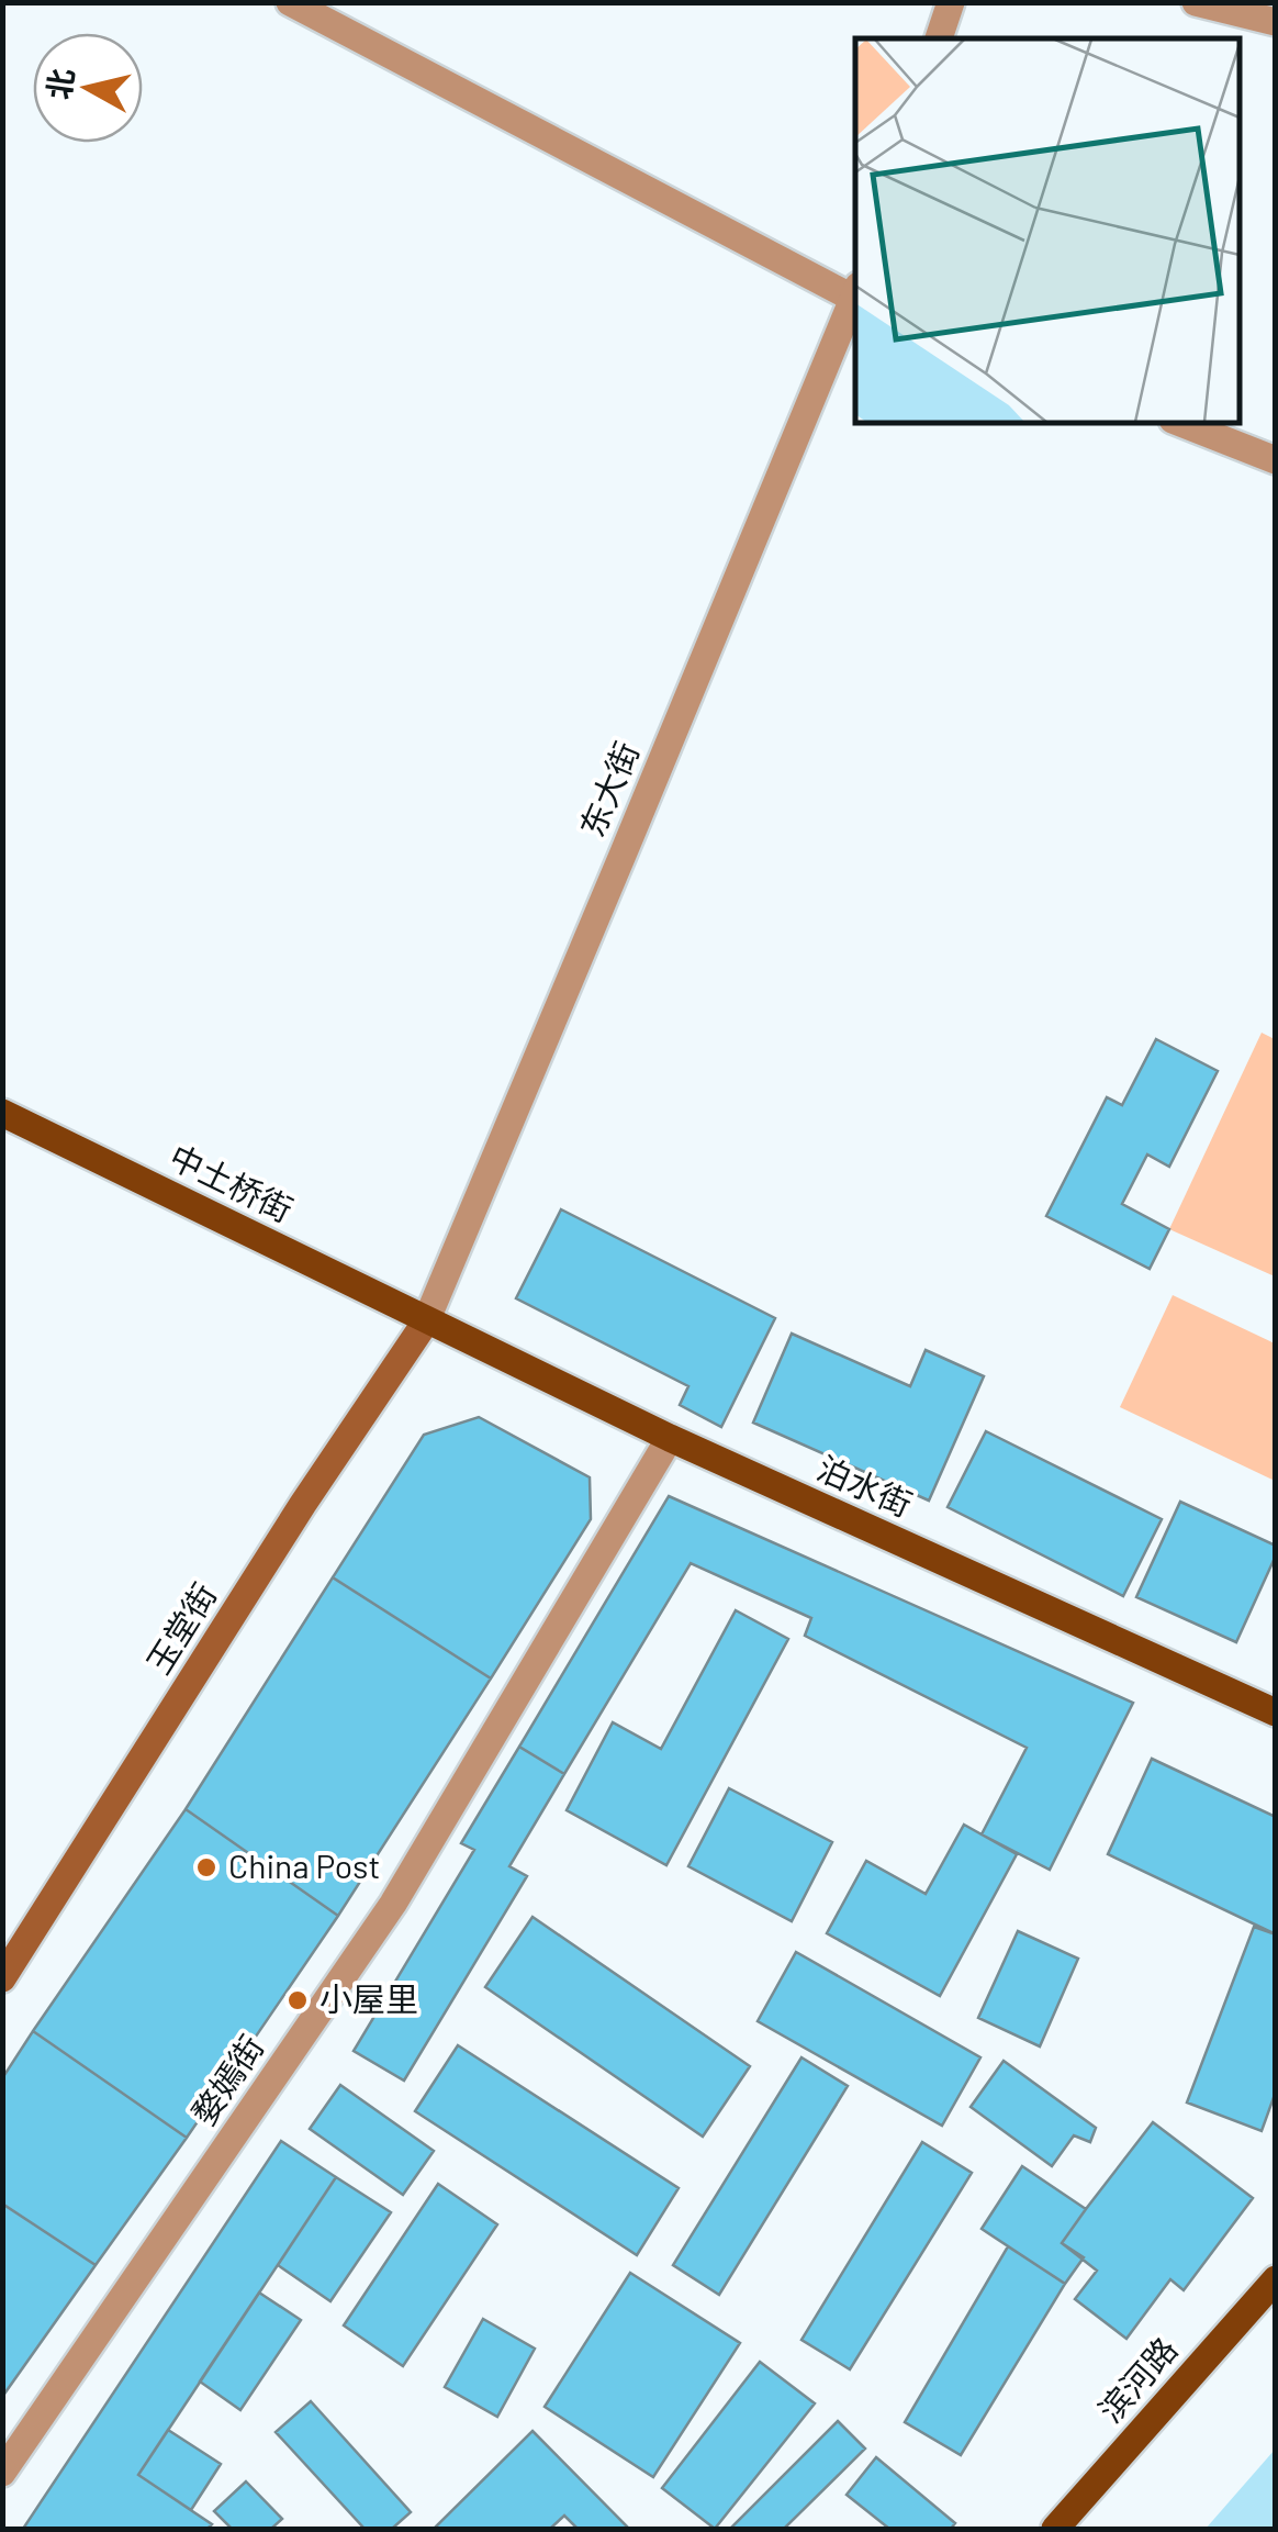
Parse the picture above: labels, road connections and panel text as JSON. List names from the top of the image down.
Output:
{
  "streets": {
    "main road": [
      "中土桥街",
      "泊水街",
      "玉堂街",
      "滨河路"
    ],
    "street": ["东大街", "婺嫣街"]
  },
  "crossings": [
    ["东大街", "中土桥街"],
    ["东大街", "泊水街"],
    ["东大街", "玉堂街"],
    ["中土桥街", "泊水街"],
    ["中土桥街", "玉堂街"],
    ["泊水街", "玉堂街"],
    ["泊水街", "婺嫣街"]
  ],
  "places": ["China Post", "小屋里"],
  "north": "left"
}
